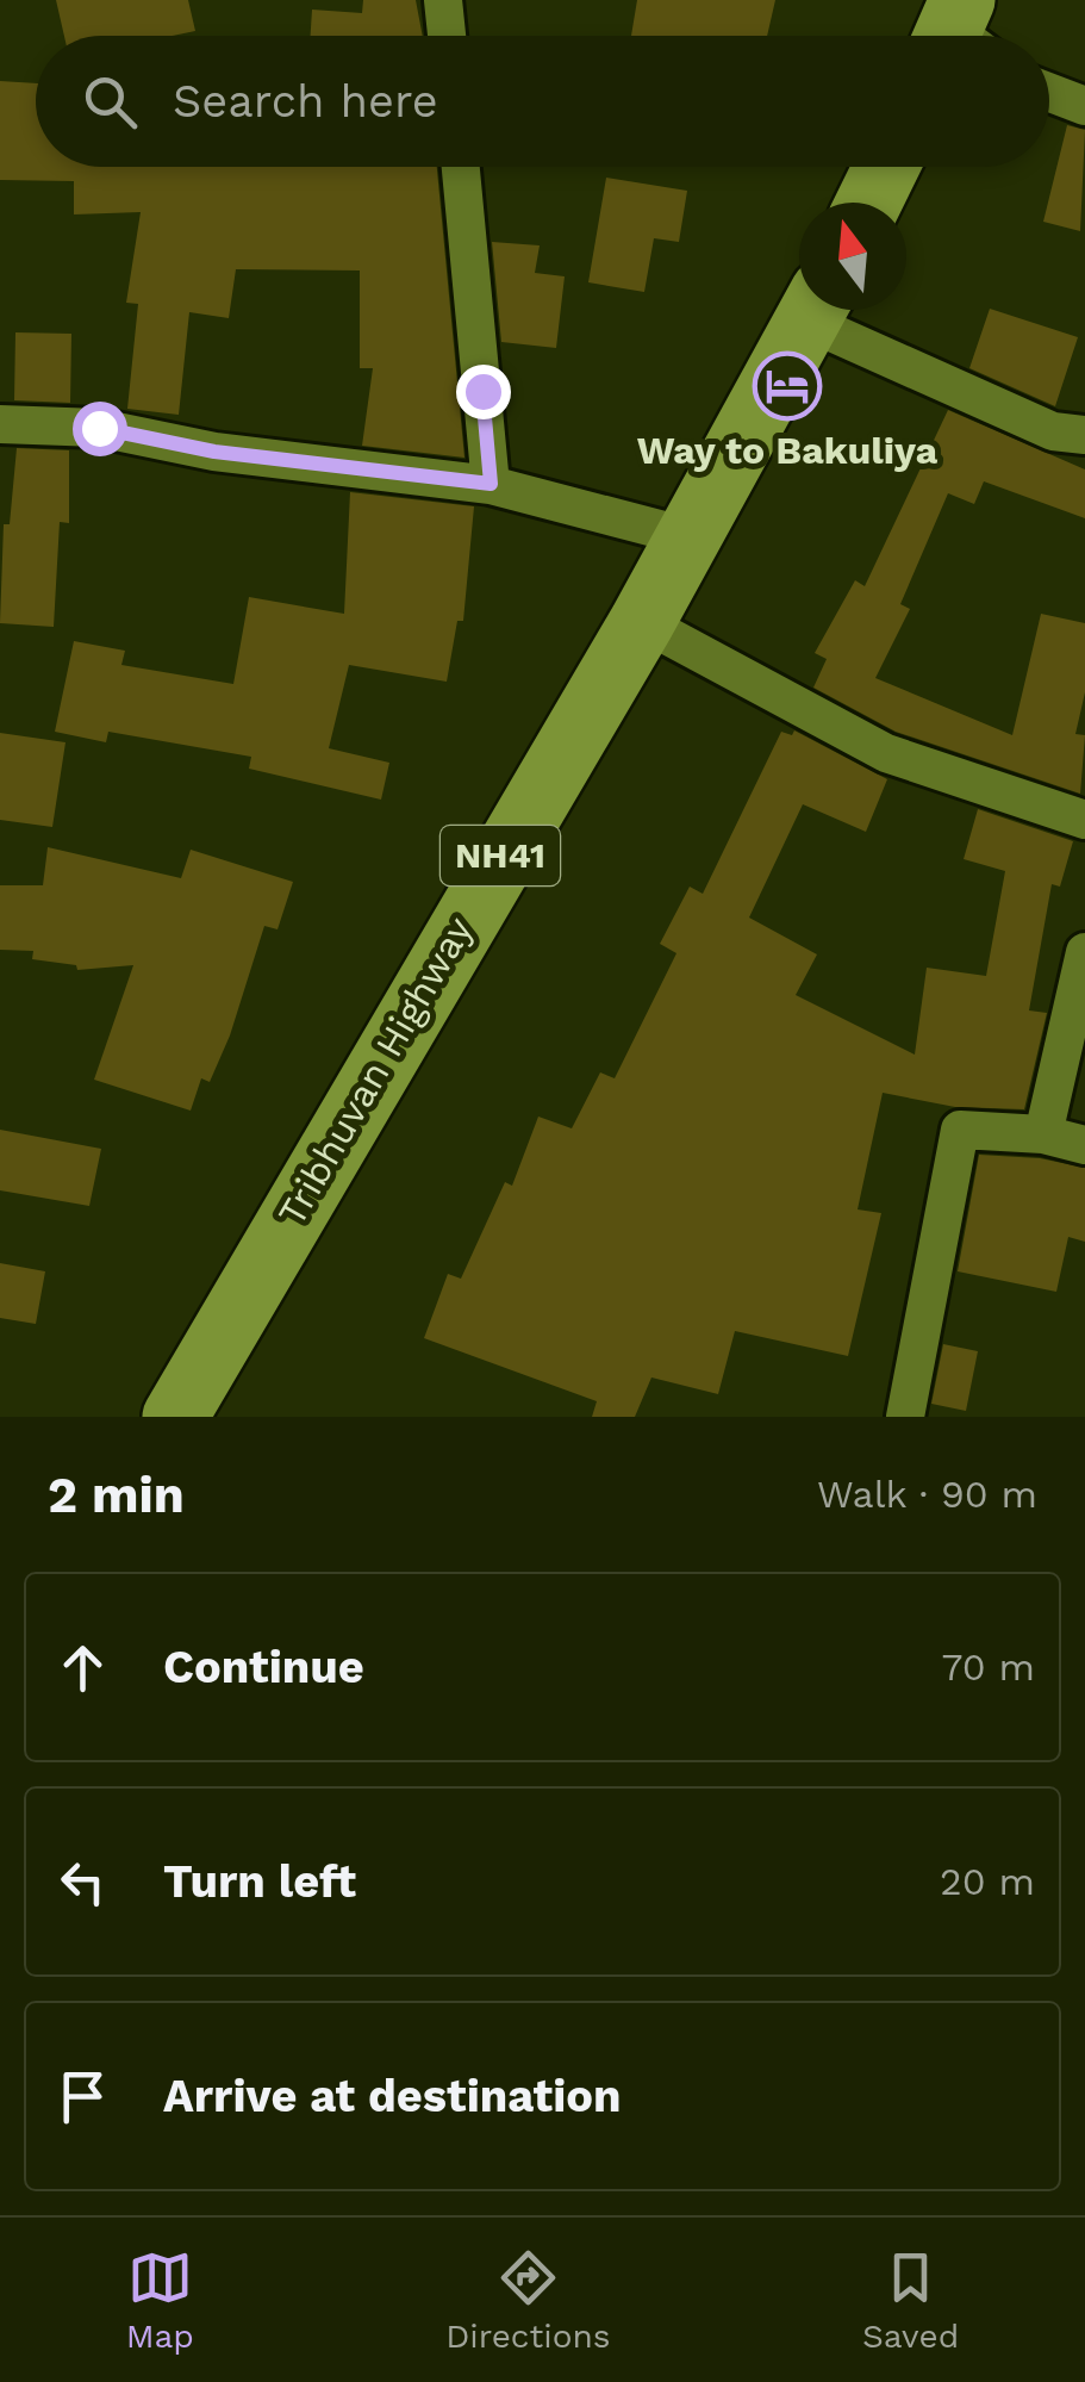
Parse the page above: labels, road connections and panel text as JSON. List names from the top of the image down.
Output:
{
  "streets": {
    "highway": ["NH41", "Tribhuvan Highway"]
  },
  "places": {
    "hotel": ["Way to Bakuliya"]
  },
  "north": "top",
  "page": {
    "search": "Search here",
    "heading": ["2 min", "Walk · 90 m"],
    "list": [
      ["Continue", "70 m"],
      ["Turn left", "20 m"],
      "Arrive at destination"
    ],
    "nav": ["Map", "Directions", "Saved"]
  }
}
